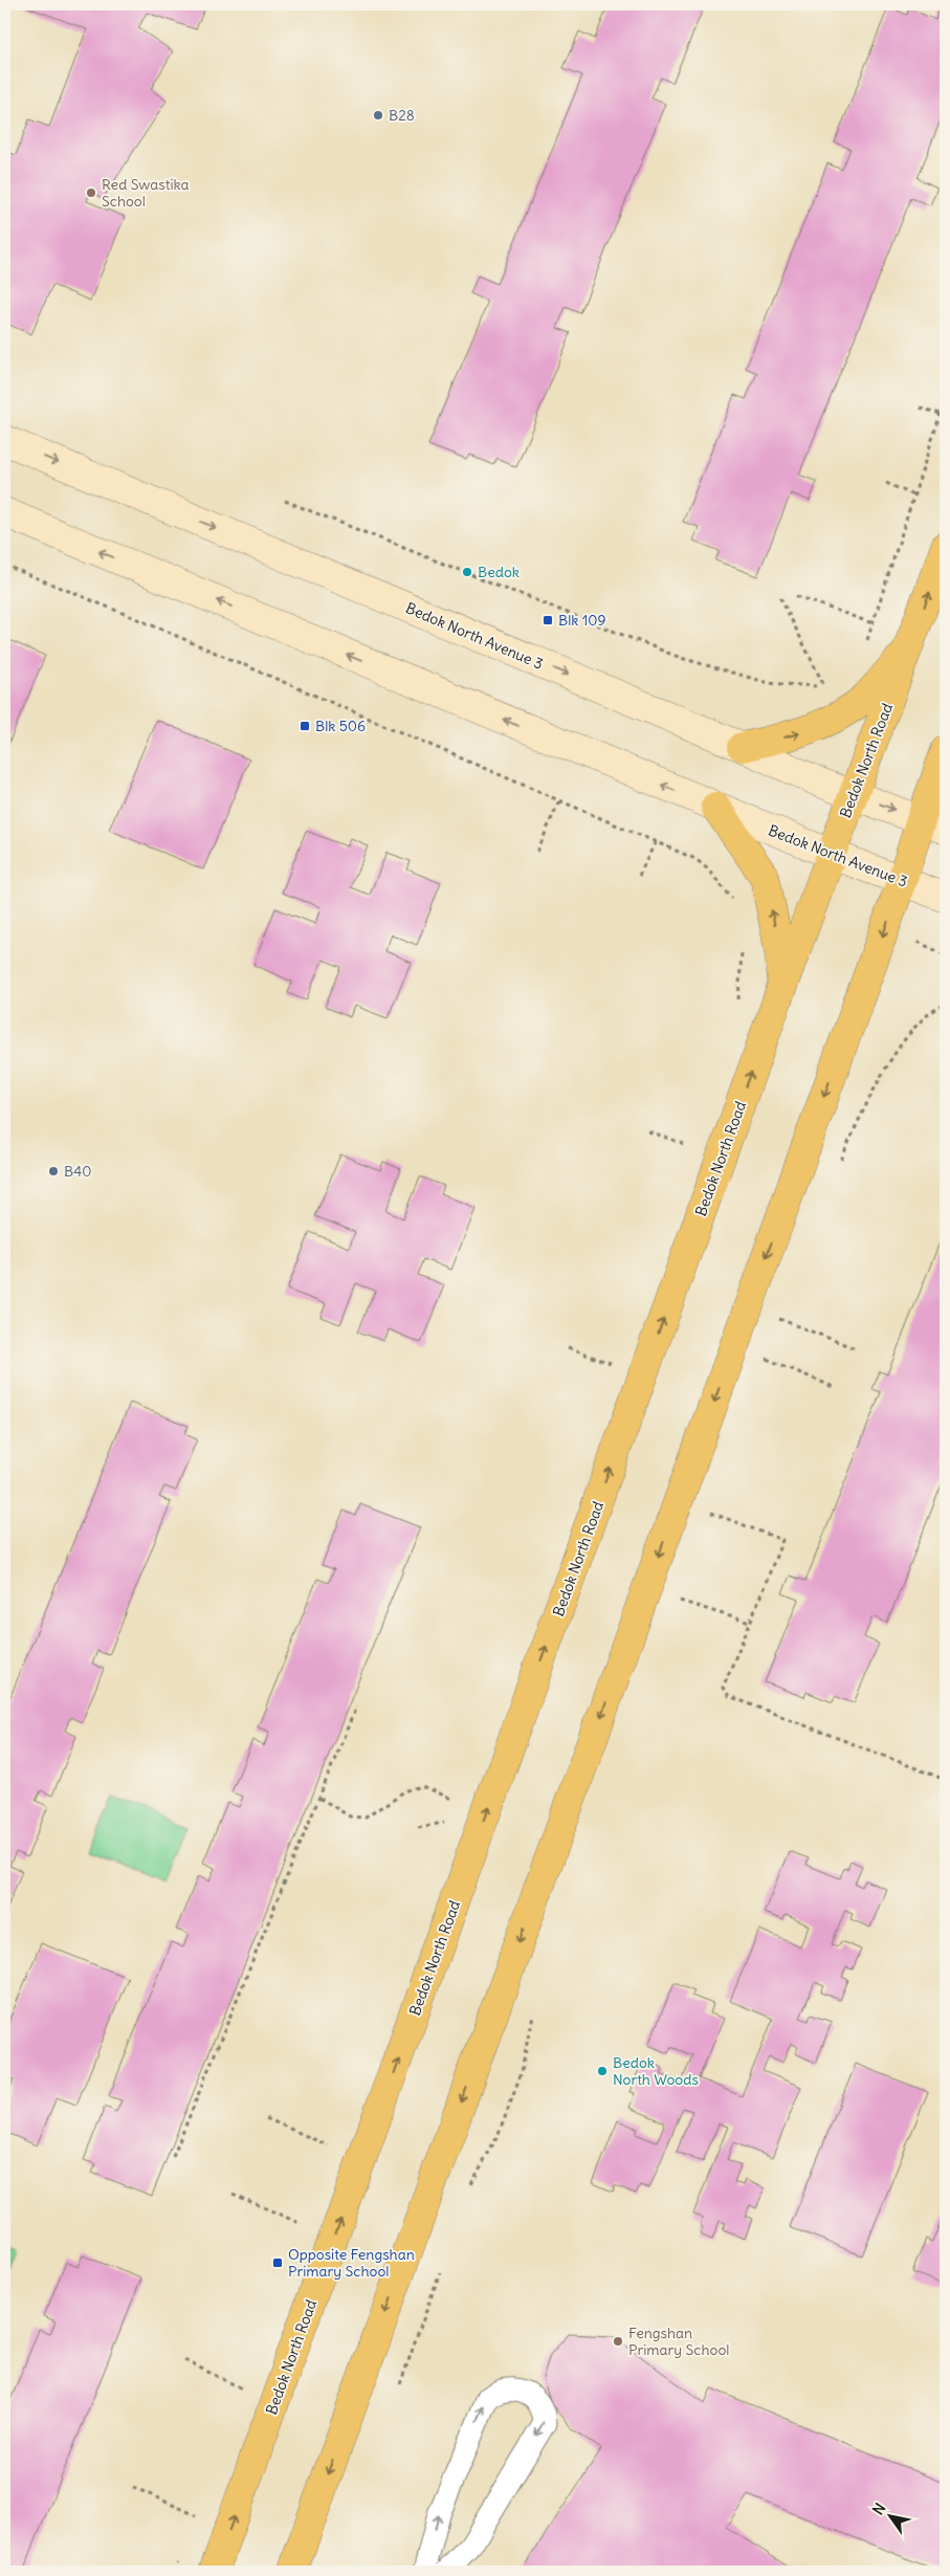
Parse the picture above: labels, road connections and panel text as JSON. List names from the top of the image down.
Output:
{
  "streets": {
    "main road": ["Bedok North Avenue 3", "Bedok North Road"]
  },
  "crossings": [
    ["Bedok North Avenue 3", "Bedok North Road"]
  ],
  "places": {
    "other": [
      "B28",
      "Red Swastika School",
      "Bedok",
      "B40",
      "Bedok North Woods",
      "Fengshan Primary School"
    ],
    "transit": ["Blk 109", "Blk 506", "Opposite Fengshan Primary School"]
  },
  "north": "top left"
}
